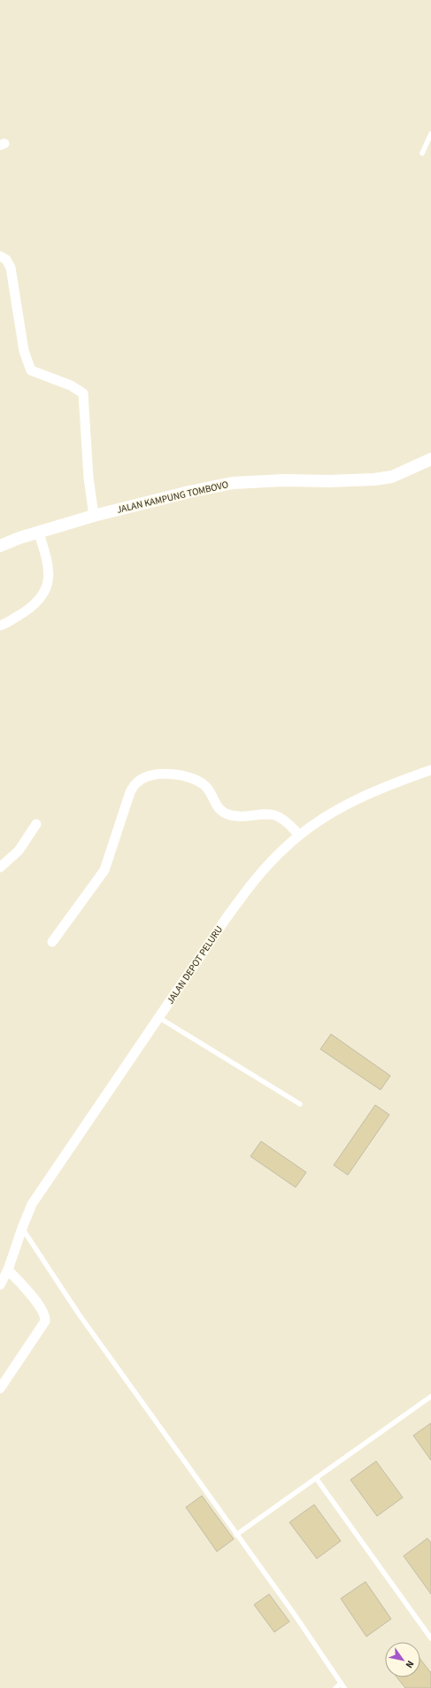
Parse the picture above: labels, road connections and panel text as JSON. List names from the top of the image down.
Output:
{
  "streets": {
    "street": ["JALAN KAMPUNG TOMBOVO", "JALAN DEPOT PELURU"]
  },
  "north": "bottom right"
}
